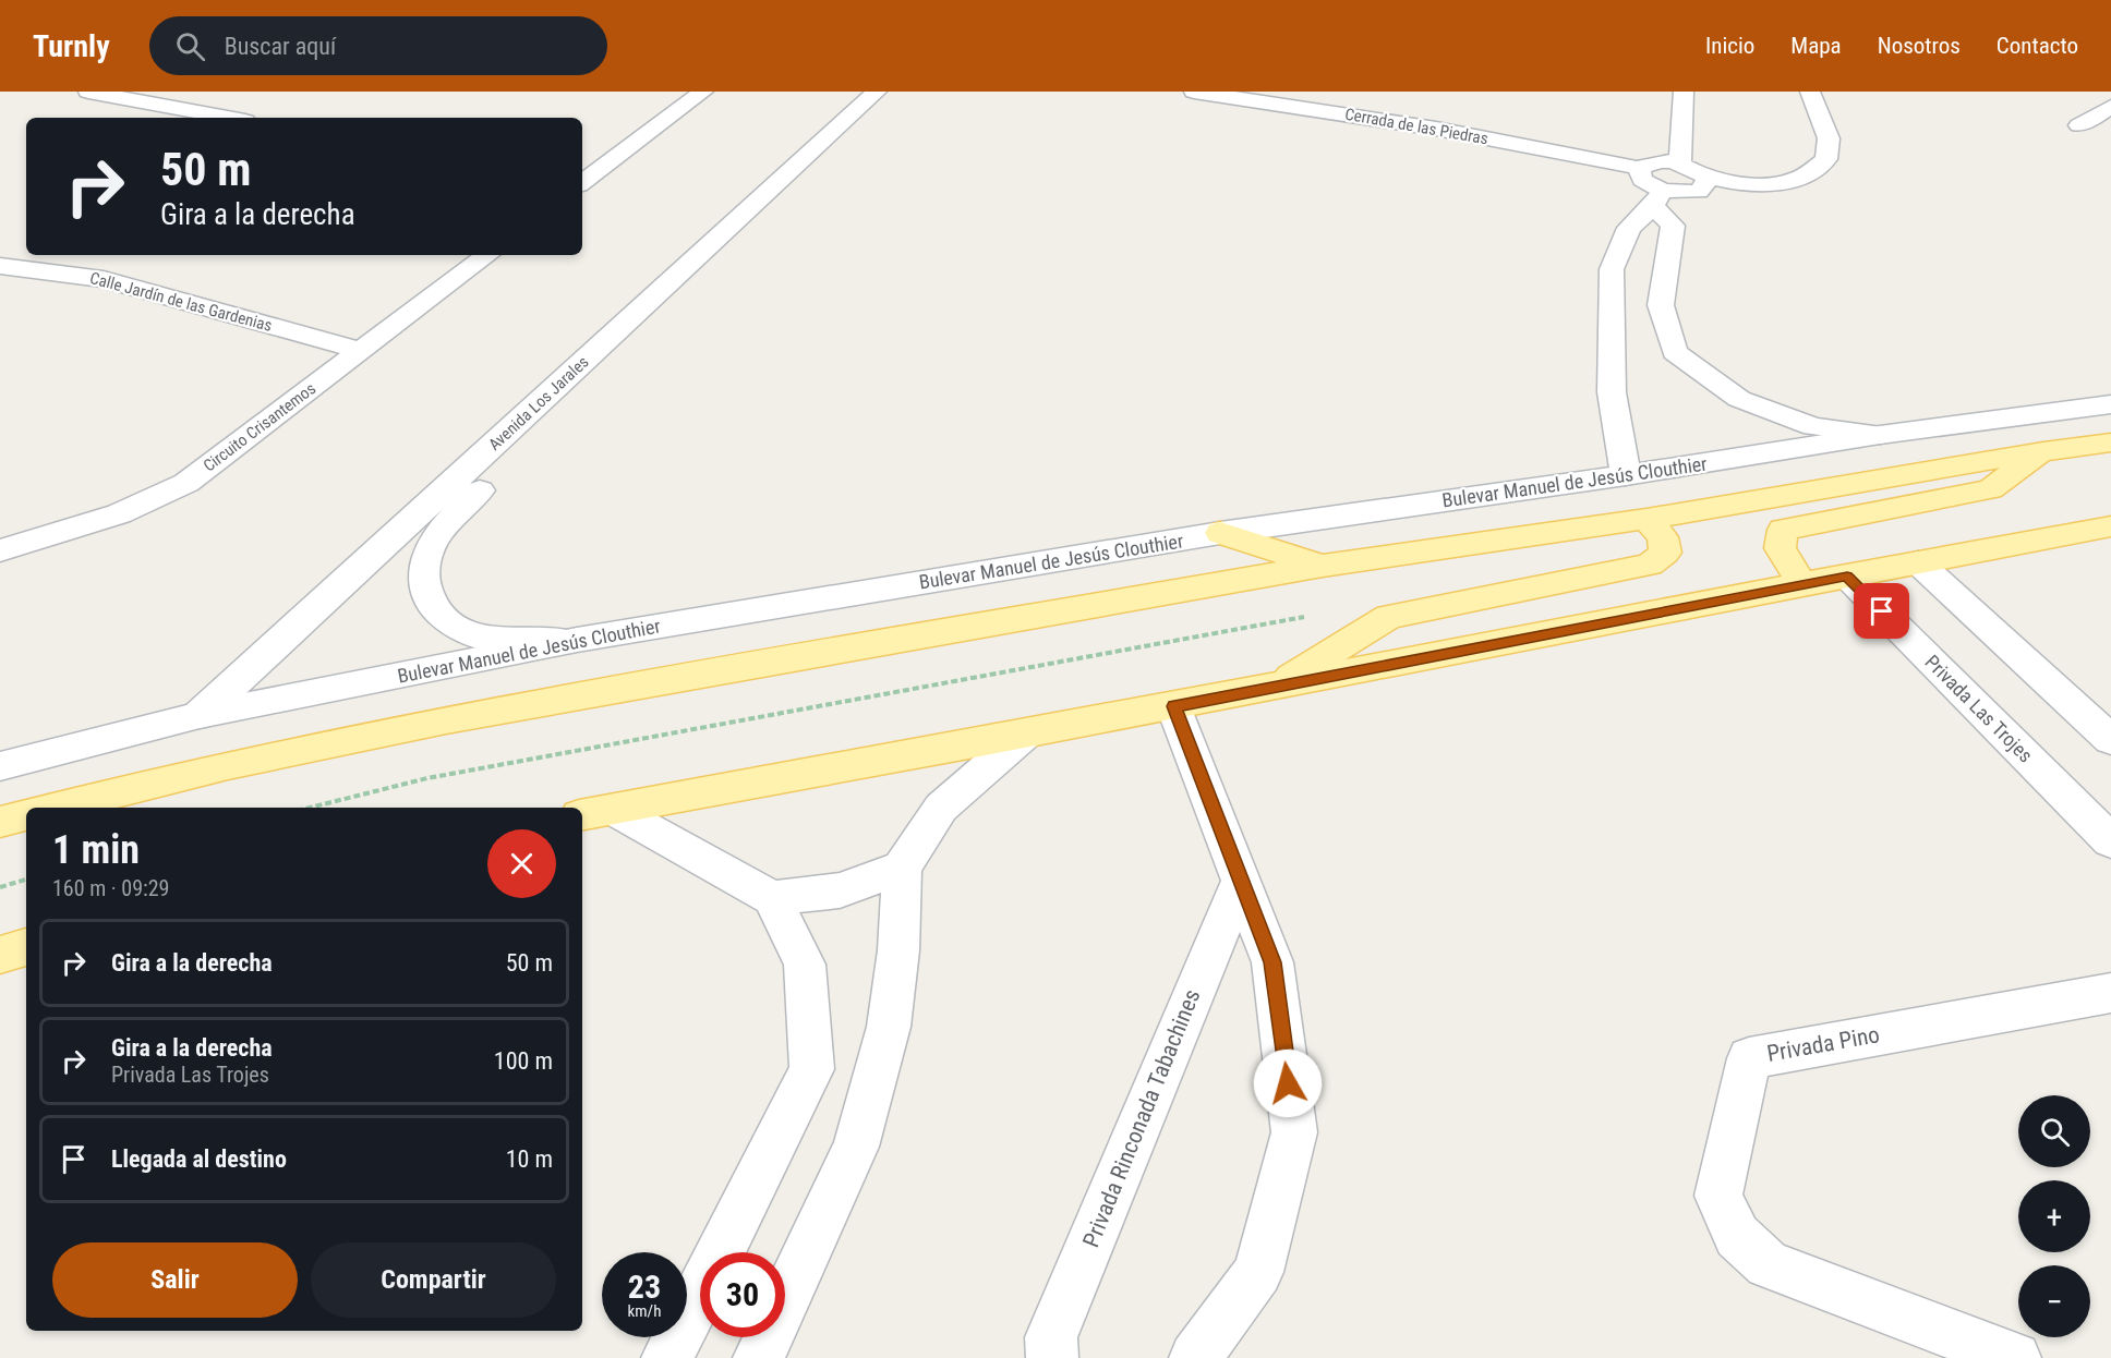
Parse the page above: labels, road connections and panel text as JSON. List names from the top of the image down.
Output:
{
  "streets": {
    "street": [
      "Cerrada de las Piedras",
      "Calle Jardín de las Gardenias",
      "Avenida Los Jarales",
      "Circuito Crisantemos",
      "Bulevar Manuel de Jesús Clouthier",
      "Privada Las Trojes",
      "Privada Pino",
      "Privada Rinconada Tabachines"
    ]
  },
  "crossings": [
    ["Calle Jardín de las Gardenias", "Circuito Crisantemos"],
    ["Avenida Los Jarales", "Bulevar Manuel de Jesús Clouthier"]
  ],
  "page": {
    "header": "Turnly",
    "search": "Buscar aquí",
    "nav": [
      "Inicio",
      "Mapa",
      "Nosotros",
      "Contacto"
    ],
    "turn": ["50 m", "Gira a la derecha"],
    "heading": ["1 min", "160 m · 09:29"],
    "list": [
      {
        "name": "Gira a la derecha",
        "value": "50 m"
      },
      {
        "name": "Gira a la derecha",
        "note": "Privada Las Trojes",
        "value": "100 m"
      },
      {
        "name": "Llegada al destino",
        "value": "10 m"
      }
    ],
    "map_buttons": ["+", "−"],
    "buttons": ["Salir", "Compartir"],
    "speed": "23 km/h",
    "limit": "30"
  }
}
